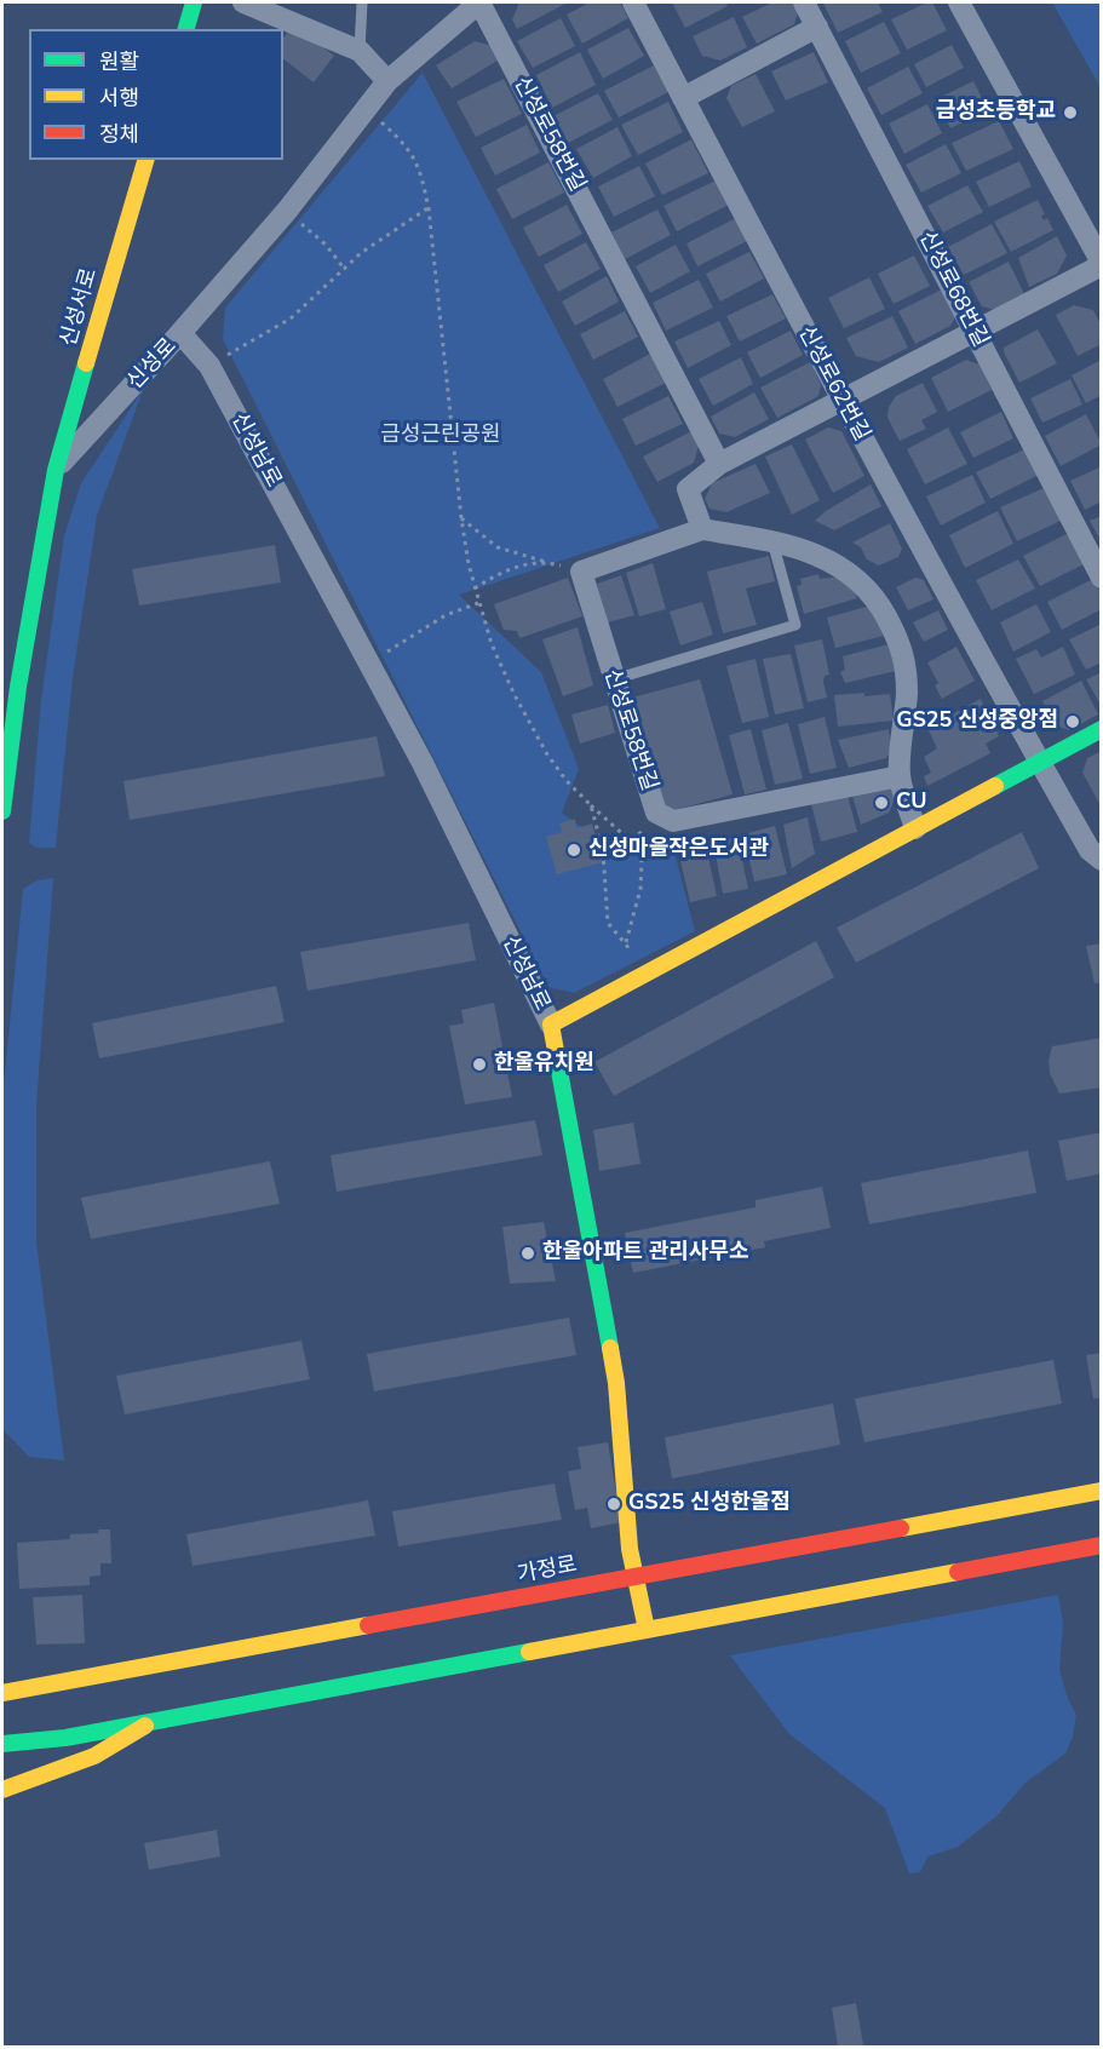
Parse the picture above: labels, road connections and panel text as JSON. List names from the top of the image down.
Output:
{
  "streets": {
    "main road": ["신성서로", "신성남로", "가정로"],
    "street": [
      "신성로58번길",
      "신성로68번길",
      "신성로",
      "신성로62번길"
    ]
  },
  "crossings": [
    ["신성로58번길", "신성로"],
    ["신성서로", "신성로"],
    ["신성로", "신성남로"],
    ["신성로62번길", "신성남로"]
  ],
  "parks": ["금성근린공원"],
  "places": [
    "금성초등학교",
    "GS25 신성중앙점",
    "CU",
    "신성마을작은도서관",
    "한울유치원",
    "한울아파트 관리사무소",
    "GS25 신성한울점"
  ],
  "legend": ["원활", "서행", "정체"]
}
